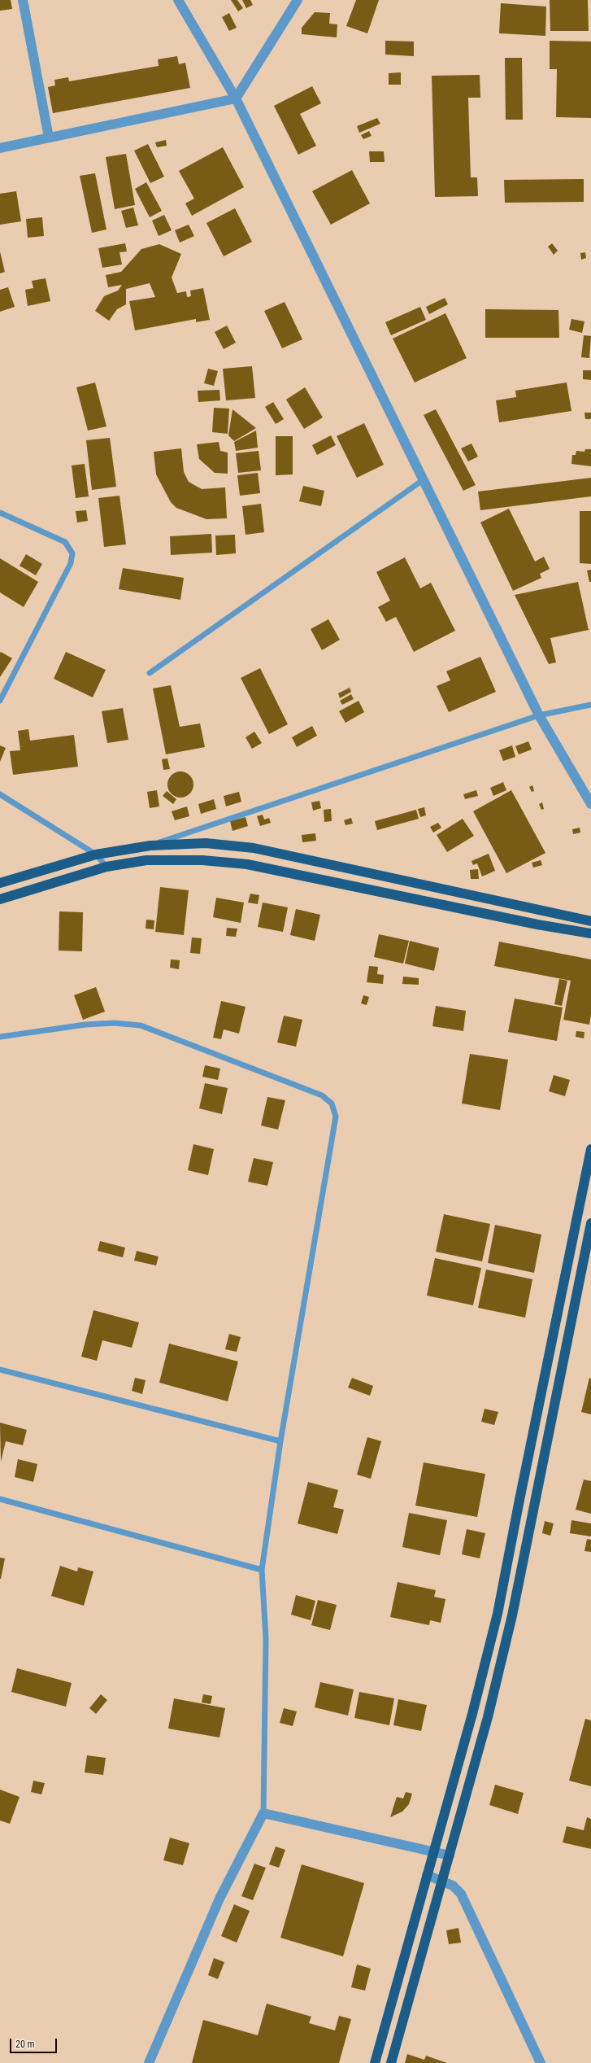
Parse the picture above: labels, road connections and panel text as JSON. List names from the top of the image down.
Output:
{
  "scale_bar": "20 m"
}
